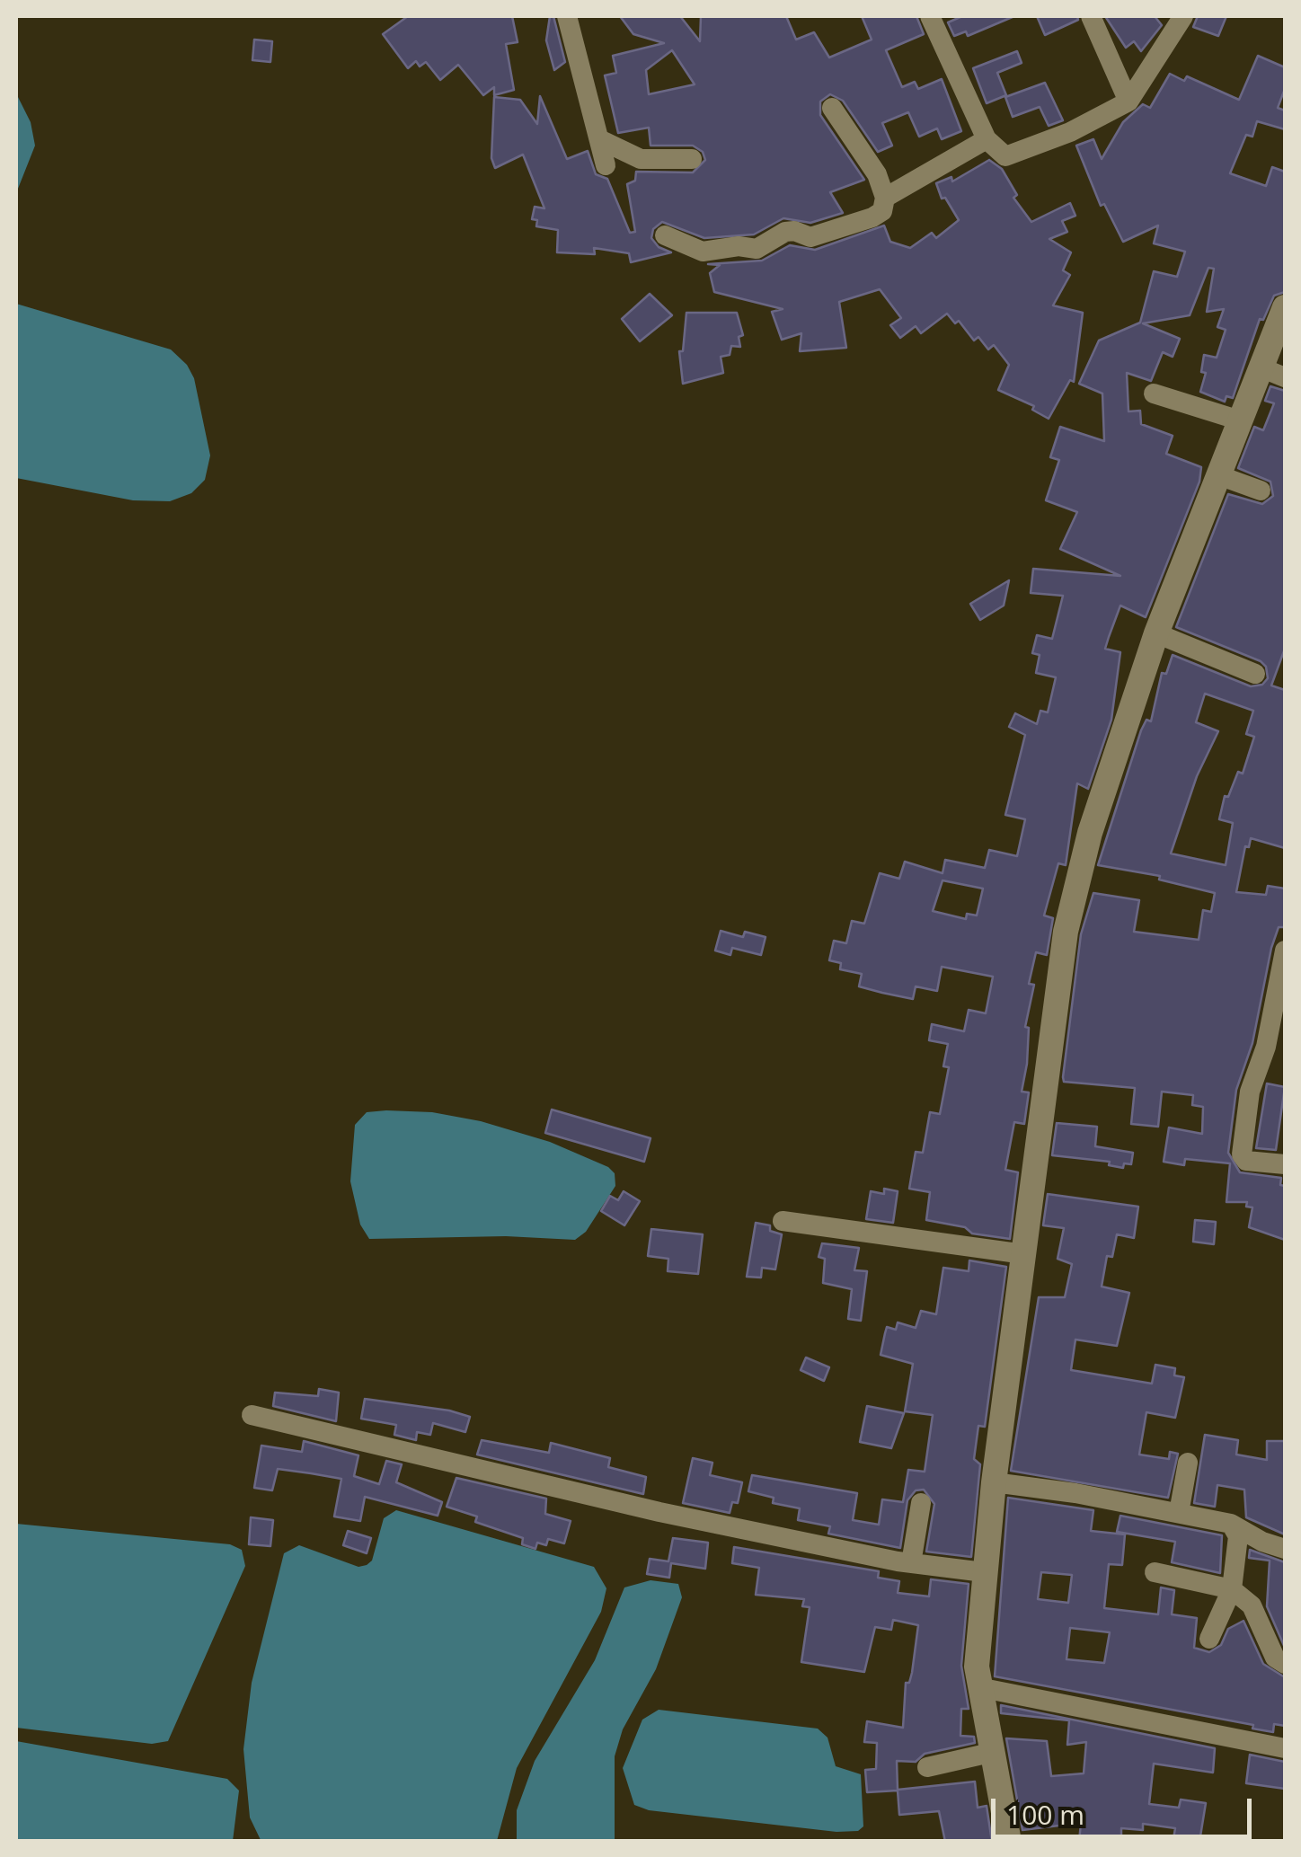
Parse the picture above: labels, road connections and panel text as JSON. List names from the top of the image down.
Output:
{
  "scale_bar": "100 m"
}
